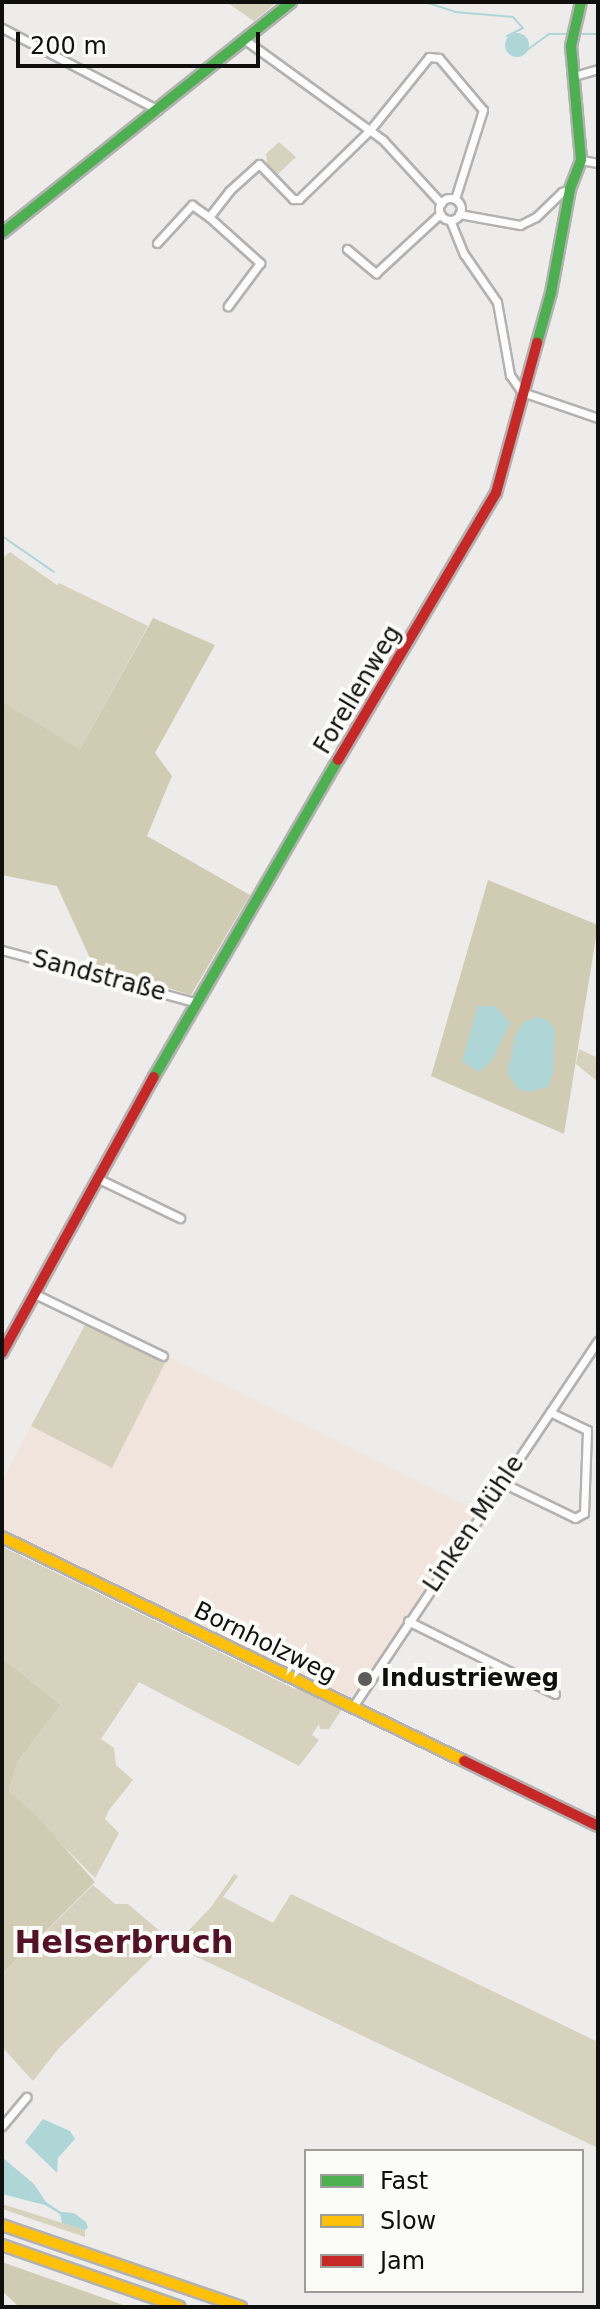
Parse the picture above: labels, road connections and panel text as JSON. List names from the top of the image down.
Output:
{
  "streets": {
    "main road": ["Forellenweg", "Bornholzweg"],
    "street": ["Sandstraße", "Linken Mühle"]
  },
  "crossings": [
    ["Forellenweg", "Sandstraße"],
    ["Linken Mühle", "Bornholzweg"]
  ],
  "districts": ["Helserbruch"],
  "places": ["Industrieweg"],
  "legend": ["Fast", "Slow", "Jam"],
  "scale_bar": "200 m"
}
